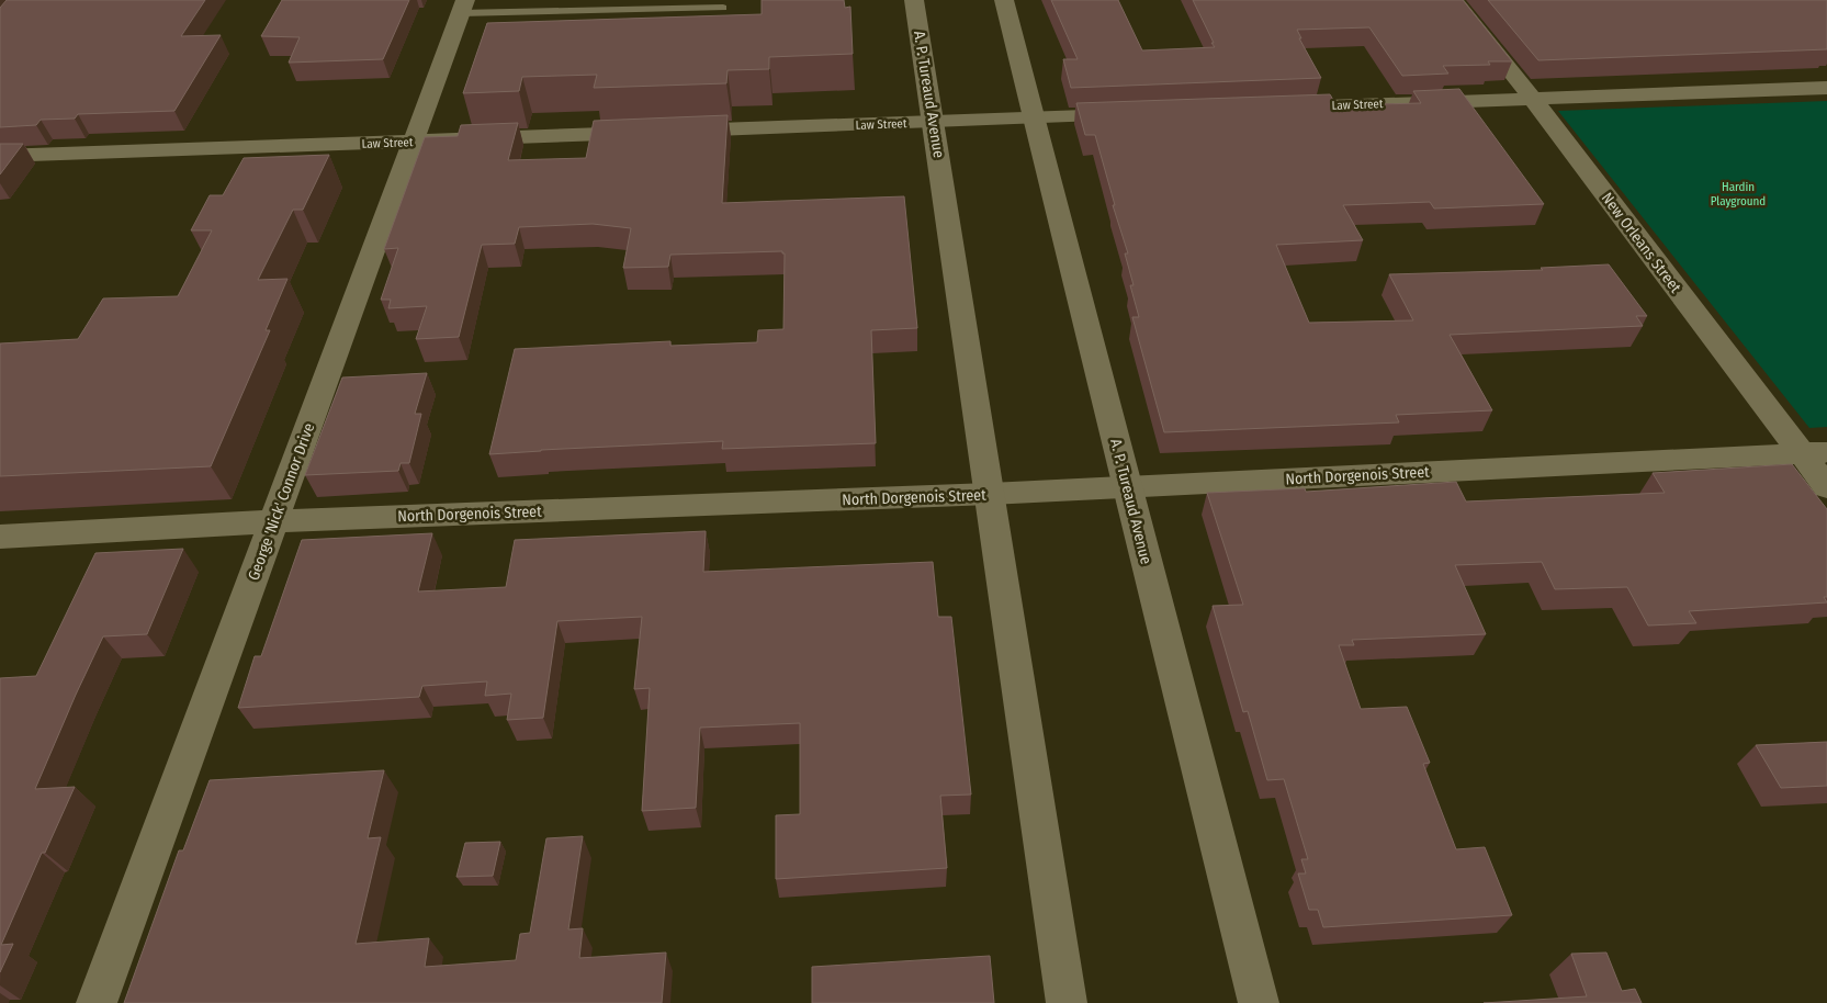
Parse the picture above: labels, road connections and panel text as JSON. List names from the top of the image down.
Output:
{
  "streets": {
    "street": [
      "A. P. Tureaud Avenue",
      "Law Street",
      "New Orleans Street",
      "North Dorgenois Street",
      "George 'Nick' Connor Drive"
    ]
  },
  "crossings": [
    ["A. P. Tureaud Avenue", "Law Street"],
    ["A. P. Tureaud Avenue", "North Dorgenois Street"],
    ["Law Street", "New Orleans Street"],
    ["Law Street", "George 'Nick' Connor Drive"],
    ["New Orleans Street", "North Dorgenois Street"],
    ["North Dorgenois Street", "George 'Nick' Connor Drive"]
  ],
  "parks": ["Hardin Playground"]
}
